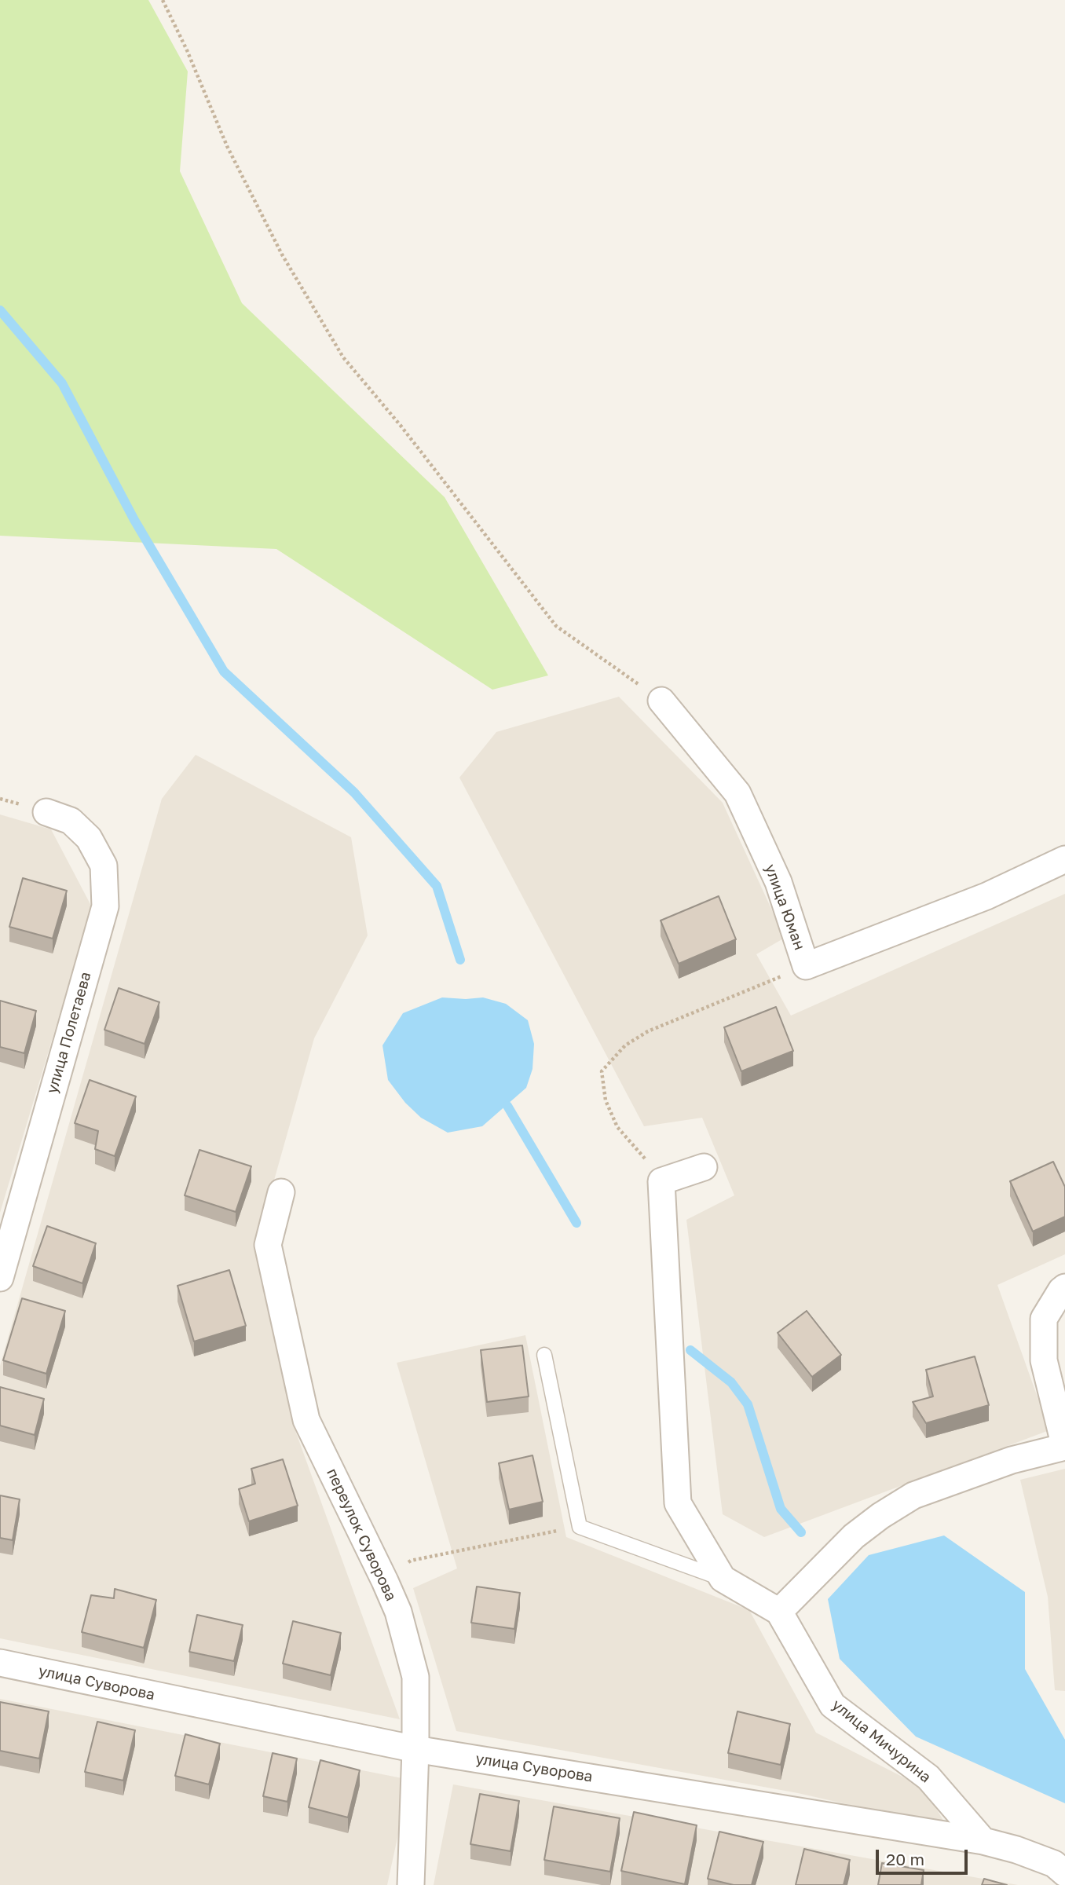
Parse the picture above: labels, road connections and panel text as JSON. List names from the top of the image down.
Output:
{
  "streets": {
    "street": [
      "улица Юман",
      "улица Полетаева",
      "переулок Суворова",
      "улица Суворова",
      "улица Мичурина"
    ]
  },
  "crossings": [
    ["переулок Суворова", "улица Суворова"],
    ["улица Суворова", "улица Мичурина"]
  ],
  "scale_bar": "20 m"
}
